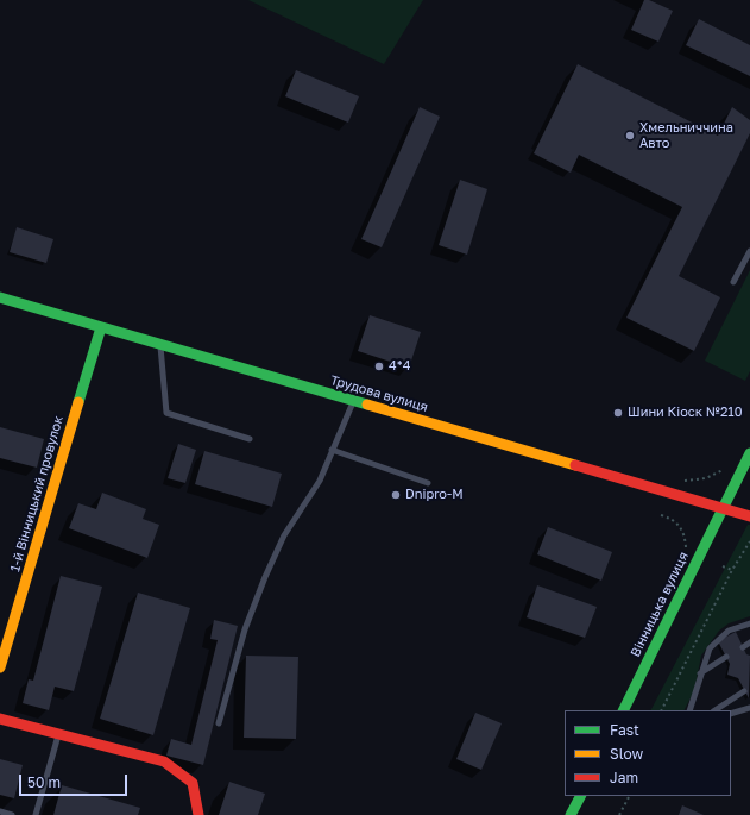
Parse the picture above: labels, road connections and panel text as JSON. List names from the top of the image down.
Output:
{
  "streets": {
    "main road": ["Трудова вулиця", "1-й Вінницький провулок", "Вінницька вулиця"]
  },
  "crossings": [
    ["Трудова вулиця", "1-й Вінницький провулок"],
    ["Трудова вулиця", "Вінницька вулиця"]
  ],
  "places": [
    "Хмельниччина Авто",
    "4*4",
    "Шини Кіоск №210",
    "Dnipro-M"
  ],
  "legend": ["Fast", "Slow", "Jam"],
  "scale_bar": "50 m"
}
